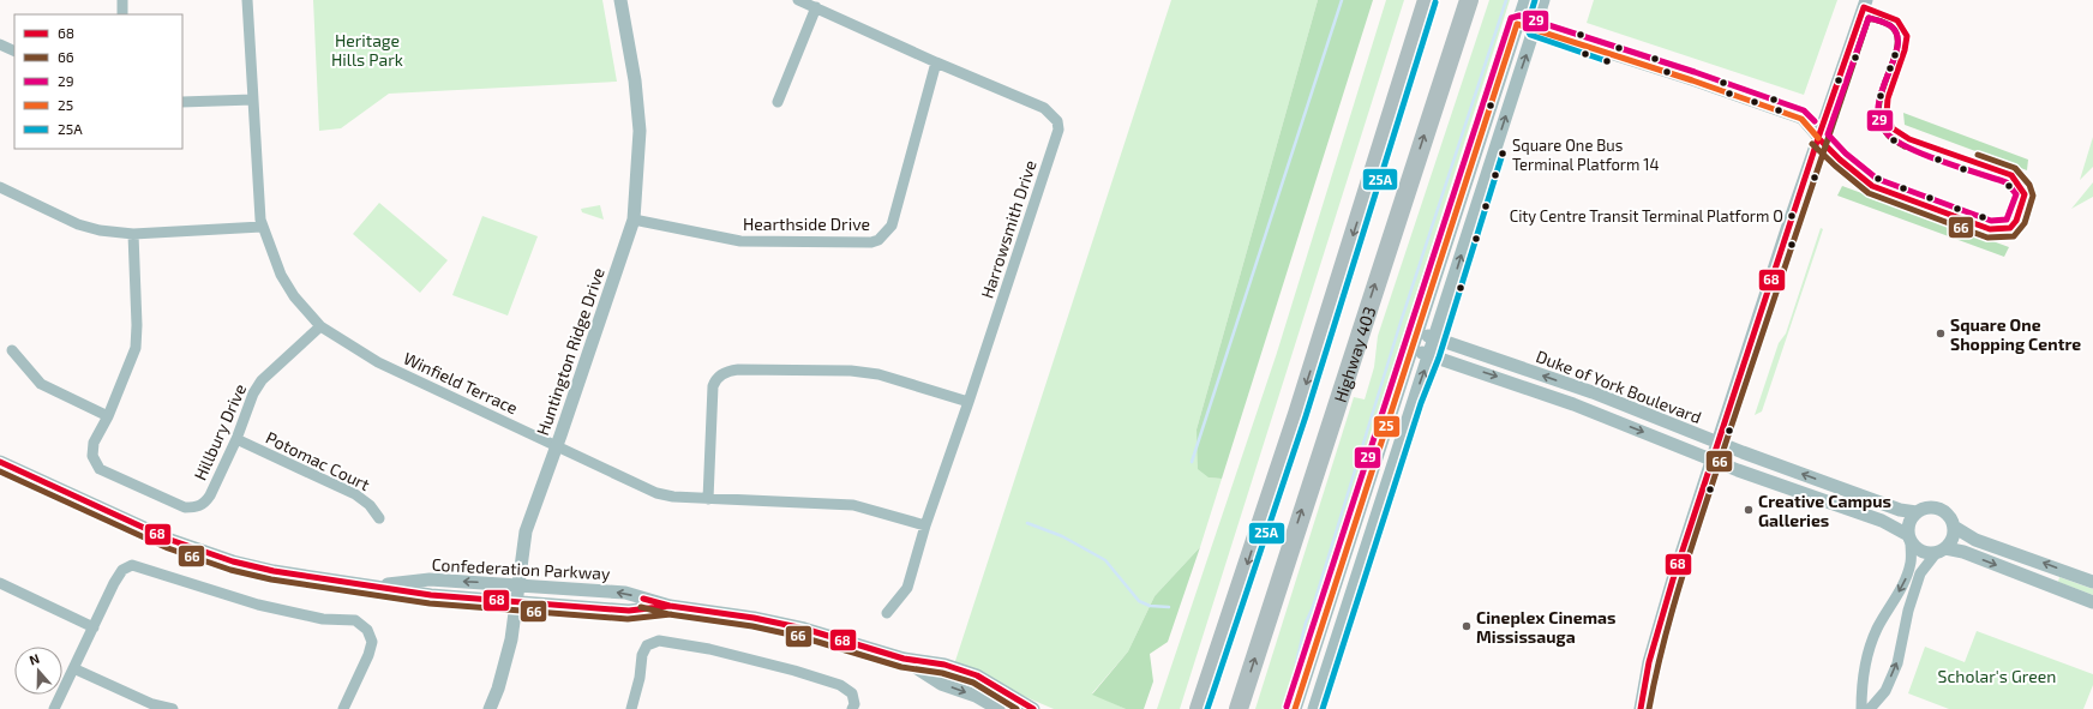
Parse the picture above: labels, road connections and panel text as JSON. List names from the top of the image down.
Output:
{
  "streets": {
    "highway": ["Highway 403"],
    "street": [
      "Hearthside Drive",
      "Harrowsmith Drive",
      "Huntington Ridge Drive",
      "Winfield Terrace",
      "Duke of York Boulevard",
      "Hillbury Drive",
      "Potomac Court",
      "Confederation Parkway"
    ]
  },
  "crossings": [
    ["Hearthside Drive", "Harrowsmith Drive"],
    ["Hearthside Drive", "Huntington Ridge Drive"],
    ["Harrowsmith Drive", "Winfield Terrace"],
    ["Huntington Ridge Drive", "Winfield Terrace"],
    ["Huntington Ridge Drive", "Confederation Parkway"],
    ["Winfield Terrace", "Hillbury Drive"],
    ["Hillbury Drive", "Potomac Court"]
  ],
  "parks": ["Heritage Hills Park", "Scholar's Green"],
  "places": [
    "Square One Bus Terminal Platform 14",
    "City Centre Transit Terminal Platform O",
    "Square One Shopping Centre",
    "Creative Campus Galleries",
    "Cineplex Cinemas Mississauga"
  ],
  "lines": [
    "transit line 25A",
    "transit line 68",
    "transit line 29",
    "transit line 66",
    "transit line 25"
  ],
  "legend": [
    "68",
    "66",
    "29",
    "25",
    "25A"
  ],
  "north": "top"
}
